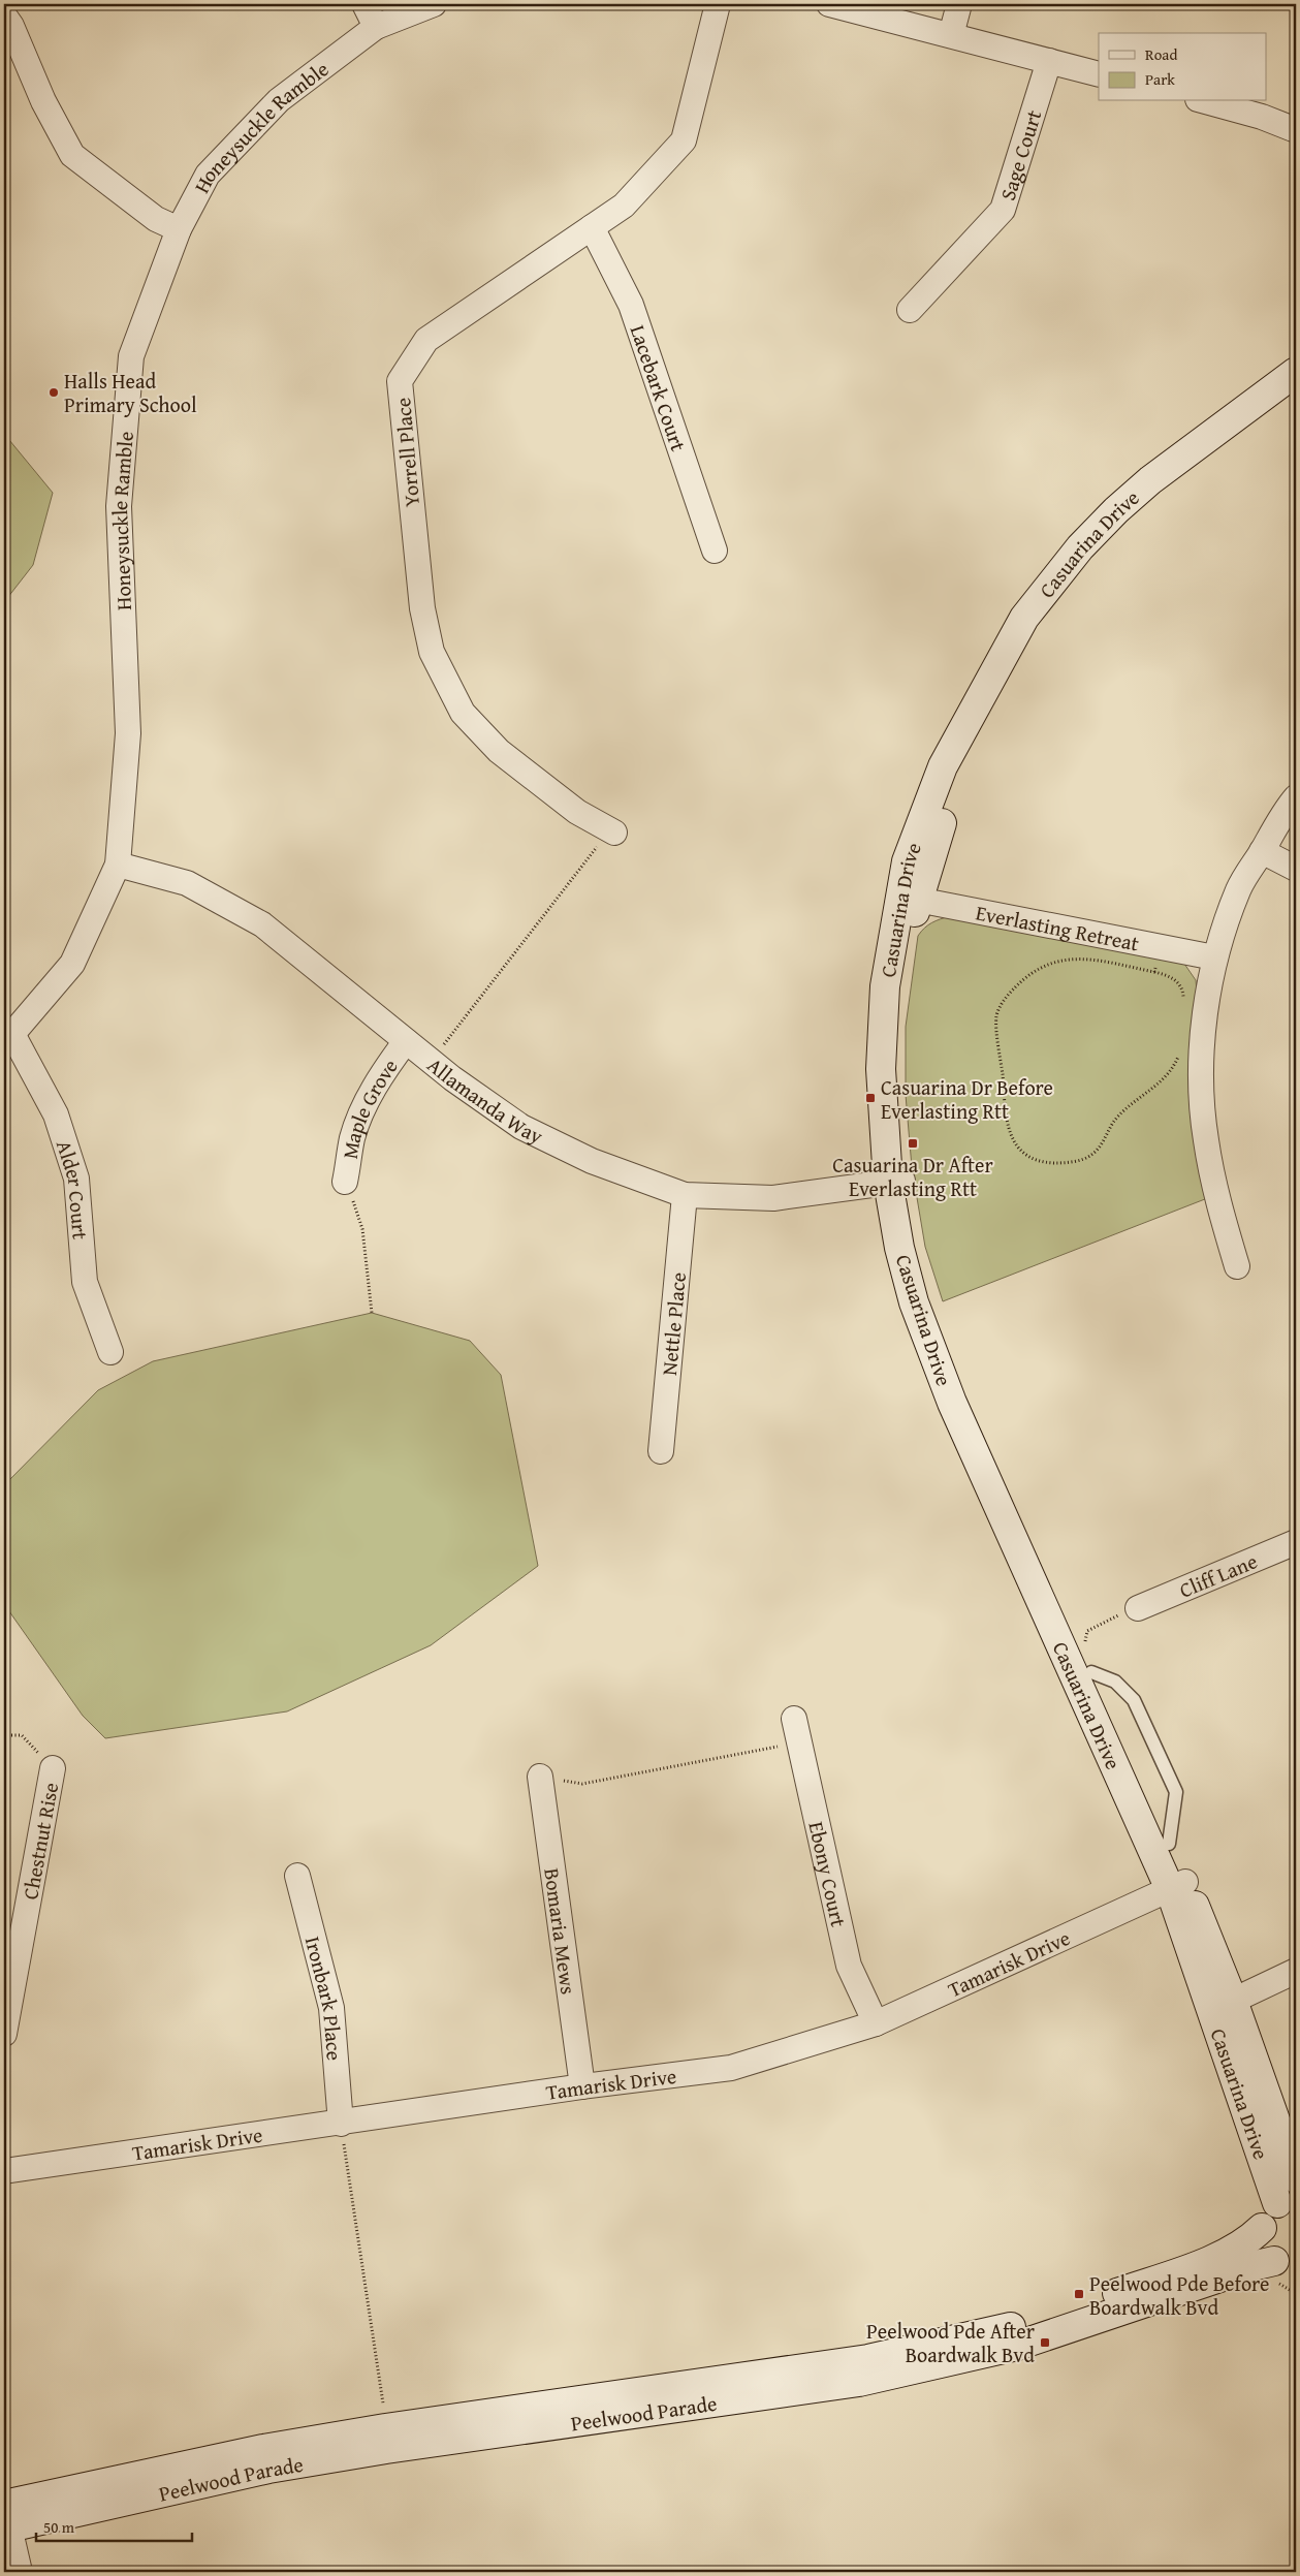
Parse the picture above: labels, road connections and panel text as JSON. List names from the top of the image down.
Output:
{
  "streets": {
    "street": [
      "Honeysuckle Ramble",
      "Sage Court",
      "Lacebark Court",
      "Yorrell Place",
      "Casuarina Drive",
      "Everlasting Retreat",
      "Allamanda Way",
      "Maple Grove",
      "Alder Court",
      "Nettle Place",
      "Cliff Lane",
      "Chestnut Rise",
      "Ebony Court",
      "Bomaria Mews",
      "Tamarisk Drive",
      "Ironbark Place",
      "Peelwood Parade"
    ]
  },
  "crossings": [
    ["Honeysuckle Ramble", "Allamanda Way"],
    ["Honeysuckle Ramble", "Alder Court"],
    ["Lacebark Court", "Yorrell Place"],
    ["Casuarina Drive", "Everlasting Retreat"],
    ["Casuarina Drive", "Allamanda Way"],
    ["Casuarina Drive", "Tamarisk Drive"],
    ["Allamanda Way", "Maple Grove"],
    ["Allamanda Way", "Nettle Place"],
    ["Ebony Court", "Tamarisk Drive"],
    ["Bomaria Mews", "Tamarisk Drive"],
    ["Tamarisk Drive", "Ironbark Place"]
  ],
  "places": {
    "other": ["Halls Head Primary School"],
    "transit": [
      "Casuarina Dr Before Everlasting Rtt",
      "Casuarina Dr After Everlasting Rtt",
      "Peelwood Pde Before Boardwalk Bvd",
      "Peelwood Pde After Boardwalk Bvd"
    ]
  },
  "legend": ["Road", "Park"],
  "scale_bar": "50 m"
}
